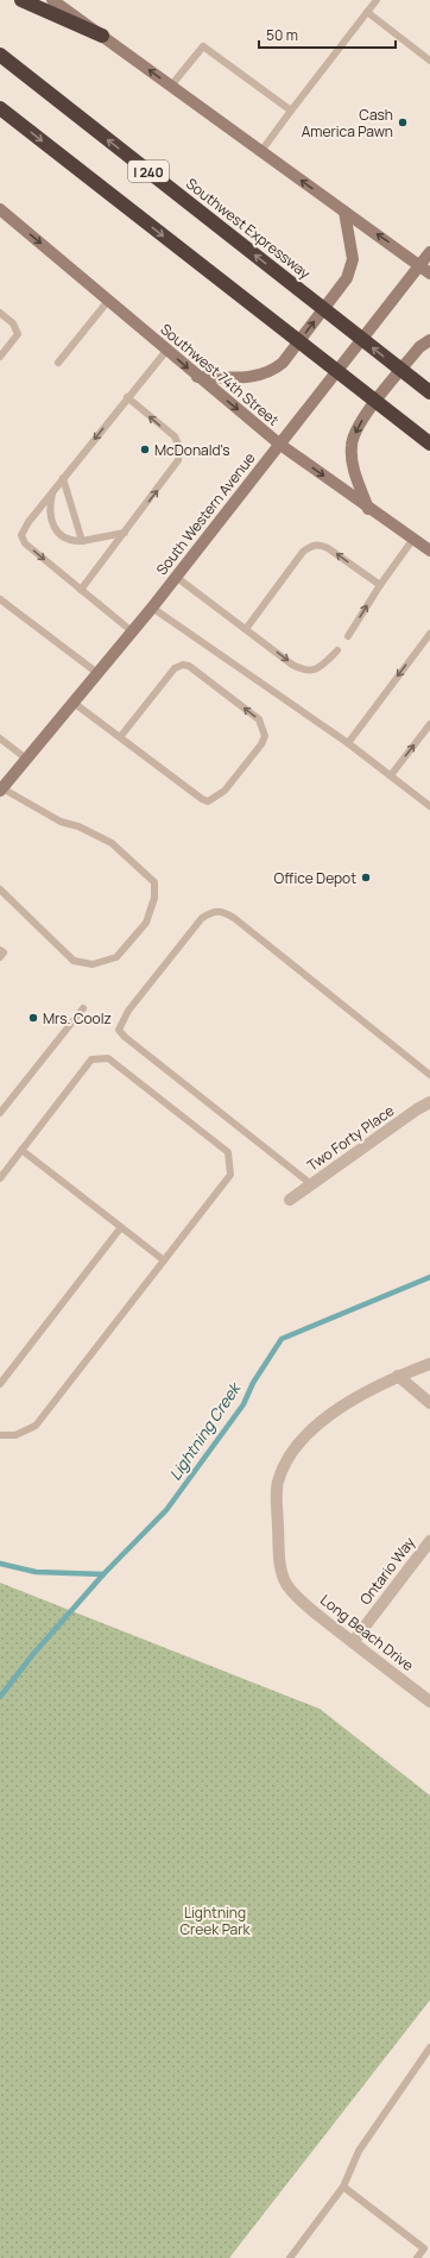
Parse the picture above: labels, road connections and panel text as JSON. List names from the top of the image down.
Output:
{
  "streets": {
    "highway": ["I 240", "Southwest Expressway"],
    "main road": ["Southwest 74th Street", "South Western Avenue"],
    "street": ["Two Forty Place", "Ontario Way", "Long Beach Drive"]
  },
  "crossings": [
    ["Southwest 74th Street", "South Western Avenue"],
    ["Ontario Way", "Long Beach Drive"]
  ],
  "one_way": ["Southwest 74th Street"],
  "water": ["Lightning Creek"],
  "parks": ["Lightning Creek Park"],
  "places": [
    "Cash America Pawn",
    "McDonald's",
    "Office Depot",
    "Mrs. Coolz"
  ],
  "scale_bar": "50 m"
}
